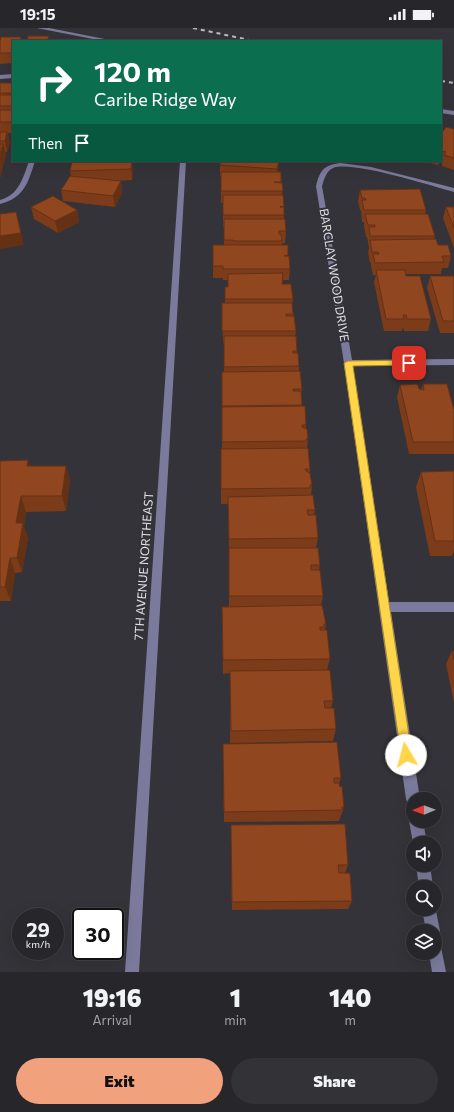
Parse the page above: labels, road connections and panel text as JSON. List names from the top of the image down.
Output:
{
  "streets": {
    "street": ["BARCLAY WOOD DRIVE", "7TH AVENUE NORTHEAST"]
  },
  "north": "left",
  "page": {
    "status": "19:15",
    "turn": ["120 m", "Caribe Ridge Way"],
    "then": "Then",
    "speed": "29 km/h",
    "limit": "30",
    "eta": [
      "19:16",
      "Arrival",
      "1",
      "min",
      "140",
      "m"
    ],
    "buttons": ["Exit", "Share"]
  }
}
